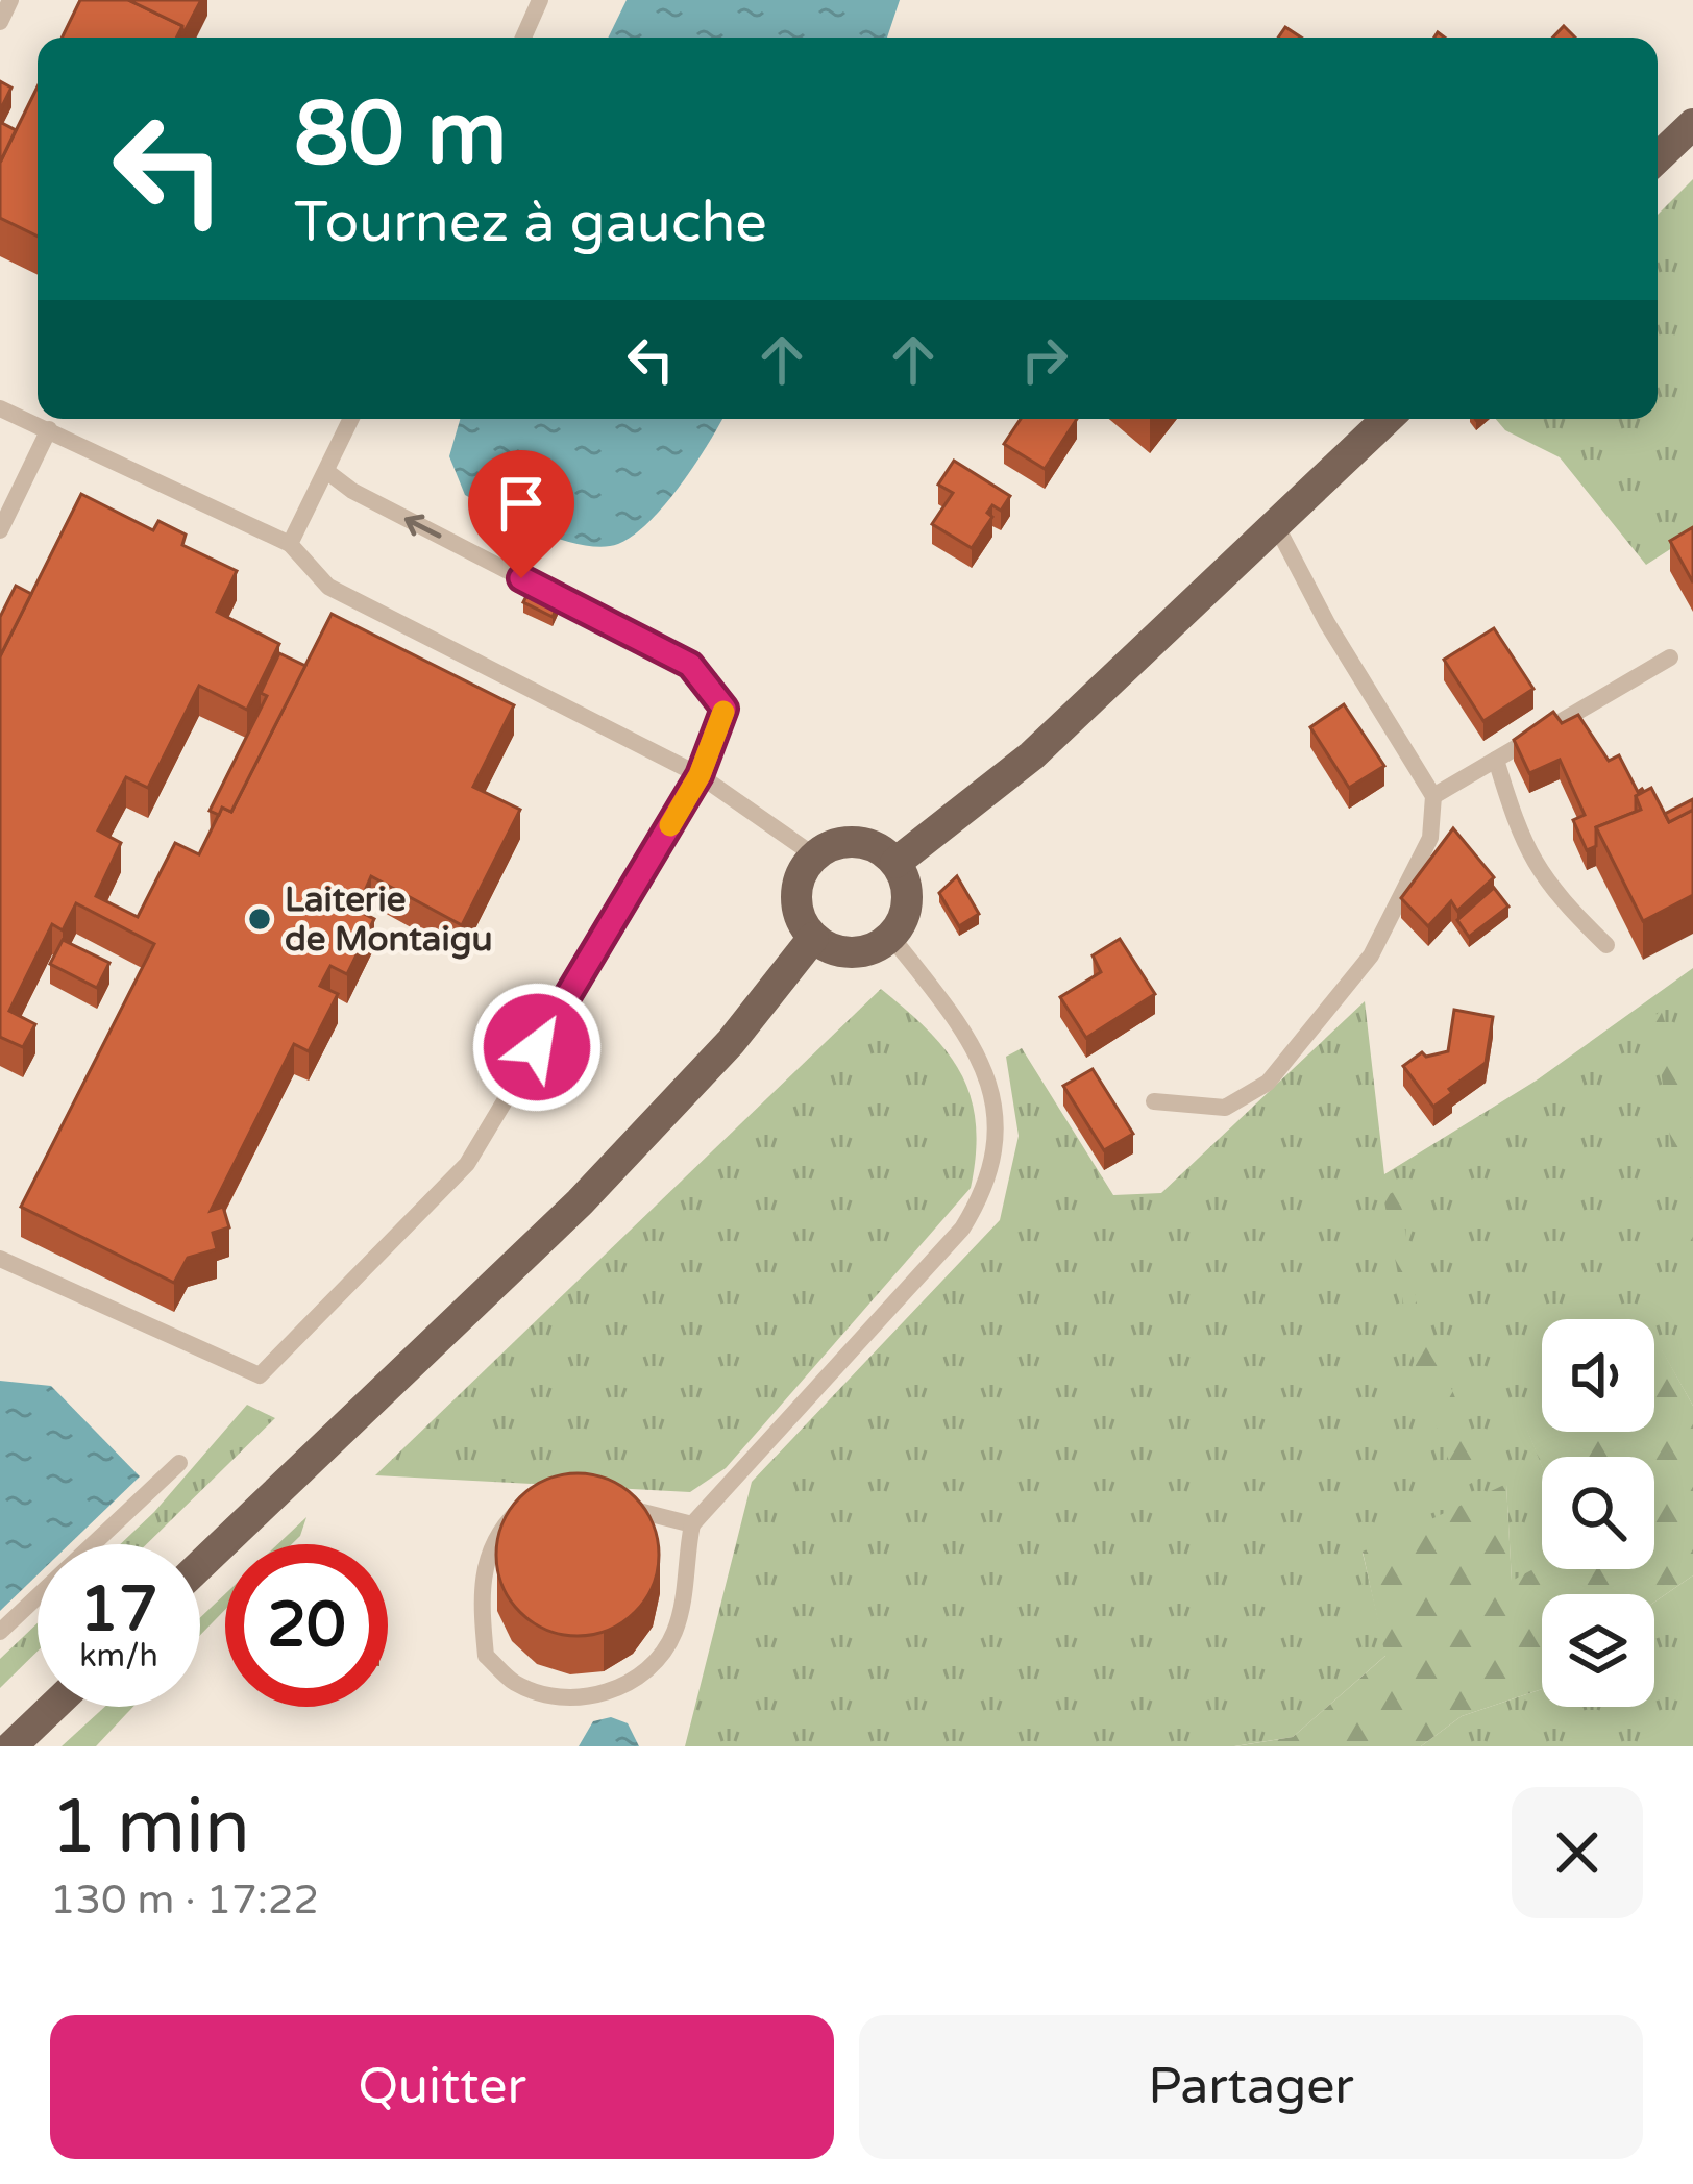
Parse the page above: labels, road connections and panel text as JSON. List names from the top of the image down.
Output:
{
  "places": ["Laiterie de Montaigu"],
  "page": {
    "turn": ["80 m", "Tournez à gauche"],
    "speed": "17 km/h",
    "limit": "20",
    "heading": ["1 min", "130 m · 17:22"],
    "buttons": ["Quitter", "Partager"]
  }
}
